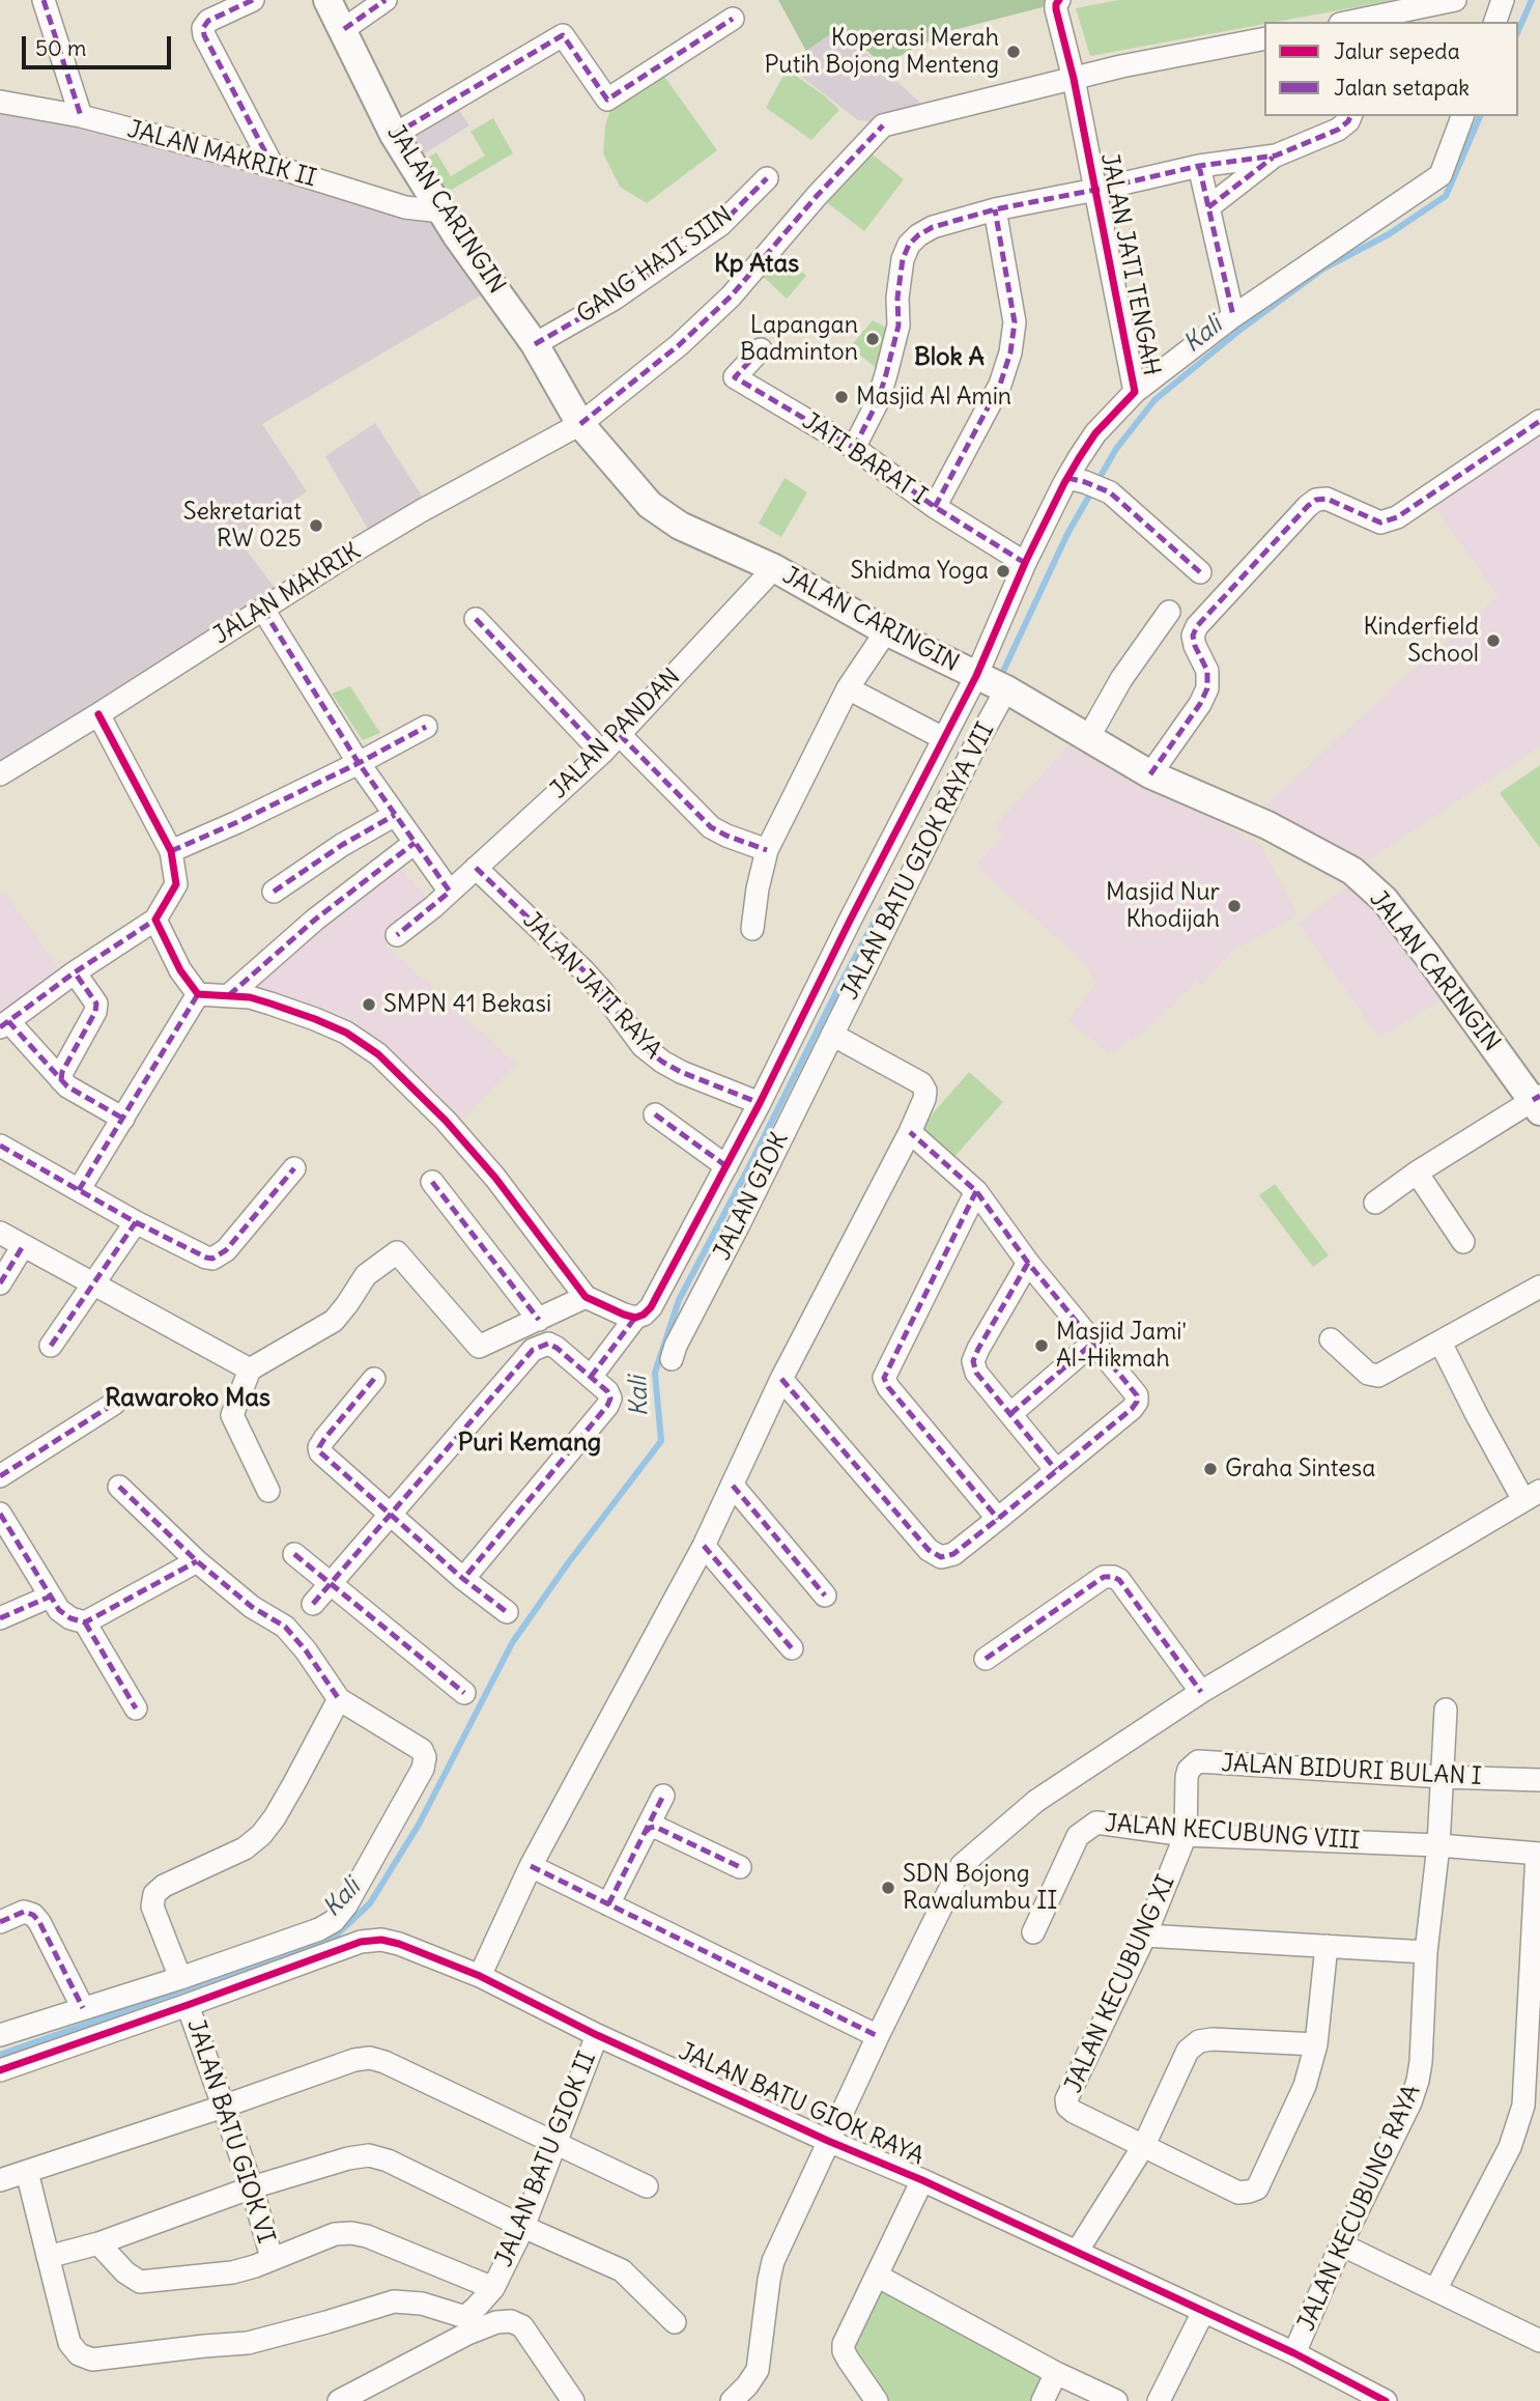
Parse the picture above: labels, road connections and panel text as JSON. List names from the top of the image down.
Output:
{
  "streets": {
    "main road": ["JALAN CARINGIN"],
    "street": [
      "JALAN MAKRIK II",
      "JALAN JATI TENGAH",
      "GANG HAJI SIIN",
      "JATI BARAT I",
      "JALAN MAKRIK",
      "JALAN PANDAN",
      "JALAN BATU GIOK RAYA VII",
      "JALAN JATI RAYA",
      "JALAN GIOK",
      "JALAN BIDURI BULAN I",
      "JALAN KECUBUNG VIII",
      "JALAN KECUBUNG XI",
      "JALAN BATU GIOK RAYA",
      "JALAN BATU GIOK VI",
      "JALAN BATU GIOK II",
      "JALAN KECUBUNG RAYA"
    ]
  },
  "crossings": [
    ["JALAN MAKRIK II", "JALAN CARINGIN"],
    ["JALAN CARINGIN", "JALAN JATI TENGAH"],
    ["JALAN CARINGIN", "GANG HAJI SIIN"],
    ["JALAN CARINGIN", "JALAN MAKRIK"],
    ["JALAN CARINGIN", "JALAN PANDAN"],
    ["JALAN CARINGIN", "JALAN BATU GIOK RAYA VII"],
    ["JALAN JATI TENGAH", "JATI BARAT I"],
    ["JALAN JATI TENGAH", "JALAN MAKRIK"],
    ["JALAN JATI TENGAH", "JALAN BATU GIOK RAYA VII"],
    ["JALAN PANDAN", "JALAN JATI RAYA"],
    ["JALAN BATU GIOK RAYA VII", "JALAN GIOK"],
    ["JALAN BIDURI BULAN I", "JALAN KECUBUNG VIII"],
    ["JALAN BIDURI BULAN I", "JALAN KECUBUNG XI"],
    ["JALAN BIDURI BULAN I", "JALAN KECUBUNG RAYA"],
    ["JALAN KECUBUNG VIII", "JALAN KECUBUNG XI"],
    ["JALAN KECUBUNG VIII", "JALAN KECUBUNG RAYA"],
    ["JALAN BATU GIOK RAYA", "JALAN BATU GIOK VI"],
    ["JALAN BATU GIOK RAYA", "JALAN BATU GIOK II"],
    ["JALAN BATU GIOK RAYA", "JALAN KECUBUNG RAYA"]
  ],
  "districts": [
    "Kp Atas",
    "Blok A",
    "Rawaroko Mas",
    "Puri Kemang"
  ],
  "water": ["Kali"],
  "places": [
    "Koperasi Merah Putih Bojong Menteng",
    "Lapangan Badminton",
    "Masjid Al Amin",
    "Sekretariat RW 025",
    "Shidma Yoga",
    "Kinderfield School",
    "Masjid Nur Khodijah",
    "SMPN 41 Bekasi",
    "Masjid Jami' Al-Hikmah",
    "Graha Sintesa",
    "SDN Bojong Rawalumbu II"
  ],
  "legend": ["Jalur sepeda", "Jalan setapak"],
  "scale_bar": "50 m"
}
